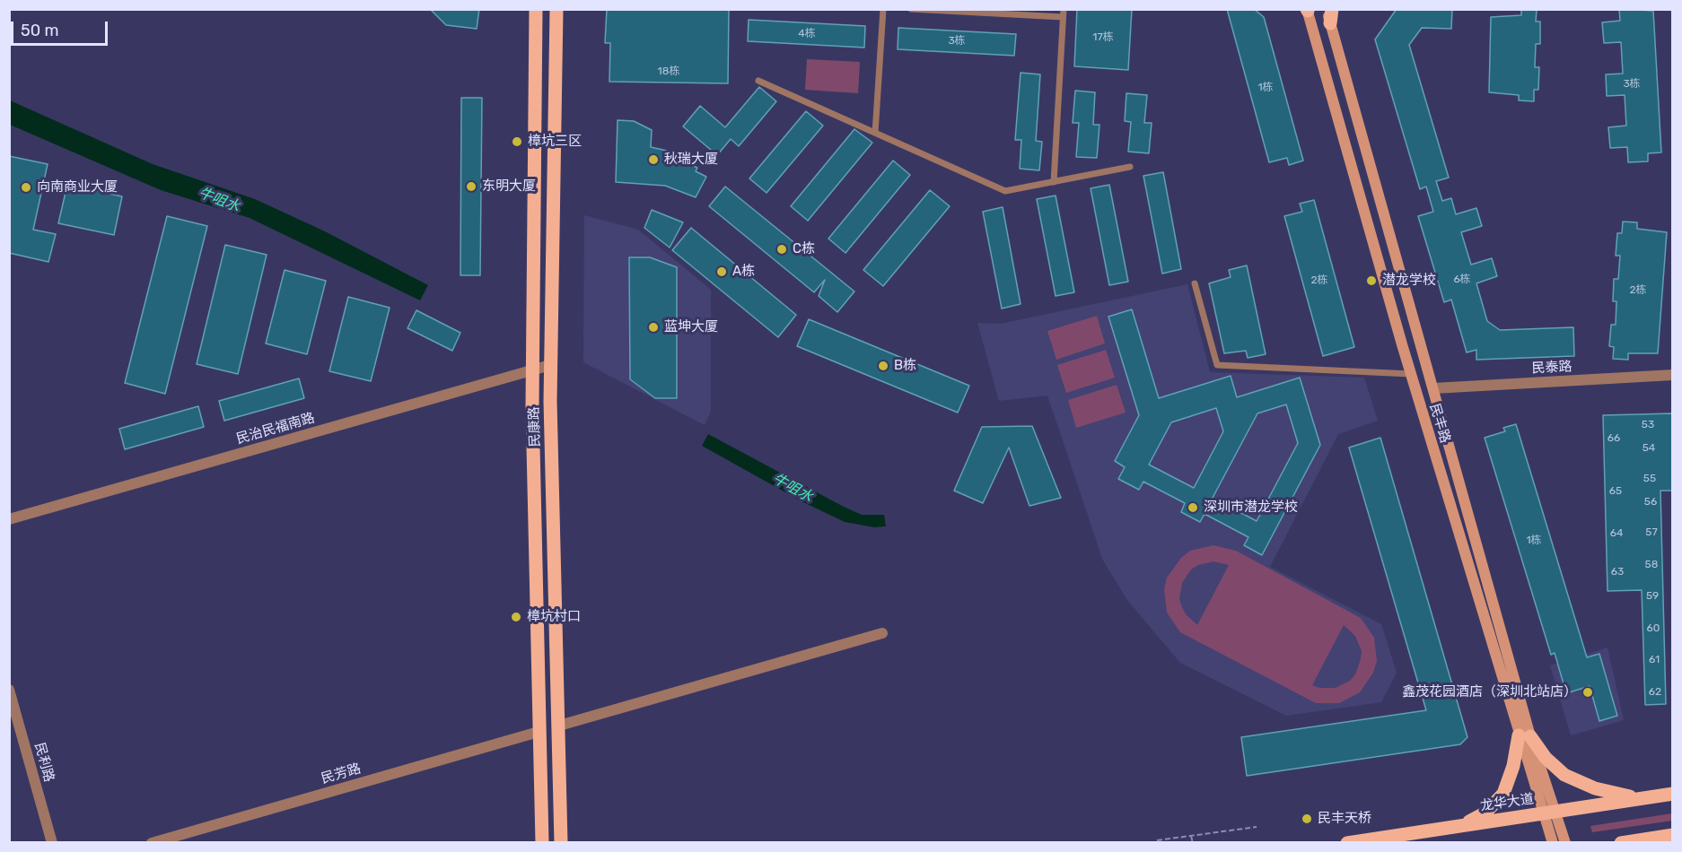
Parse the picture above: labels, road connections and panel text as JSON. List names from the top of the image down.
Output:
{
  "streets": {
    "main road": ["民丰路", "民康路", "龙华大道"],
    "street": [
      "民泰路",
      "民治民福南路",
      "民利路",
      "民芳路"
    ]
  },
  "crossings": [
    ["民泰路", "民丰路"],
    ["民丰路", "龙华大道"],
    ["民康路", "民治民福南路"],
    ["民康路", "民芳路"]
  ],
  "water": ["牛咀水"],
  "places": [
    "樟坑三区",
    "秋瑞大厦",
    "东明大厦",
    "向南商业大厦",
    "C栋",
    "A栋",
    "潜龙学校",
    "蓝坤大厦",
    "B栋",
    "深圳市潜龙学校",
    "樟坑村口",
    "鑫茂花园酒店（深圳北站店）",
    "民丰天桥"
  ],
  "house_numbers": [
    "4栋",
    "17栋",
    "3栋",
    "18栋",
    "3栋",
    "1栋",
    "6栋",
    "2栋",
    "2栋",
    "53",
    "66",
    "54",
    "55",
    "65",
    "56",
    "57",
    "64",
    "1栋",
    "58",
    "63",
    "59",
    "60",
    "61",
    "62"
  ],
  "scale_bar": "50 m"
}
